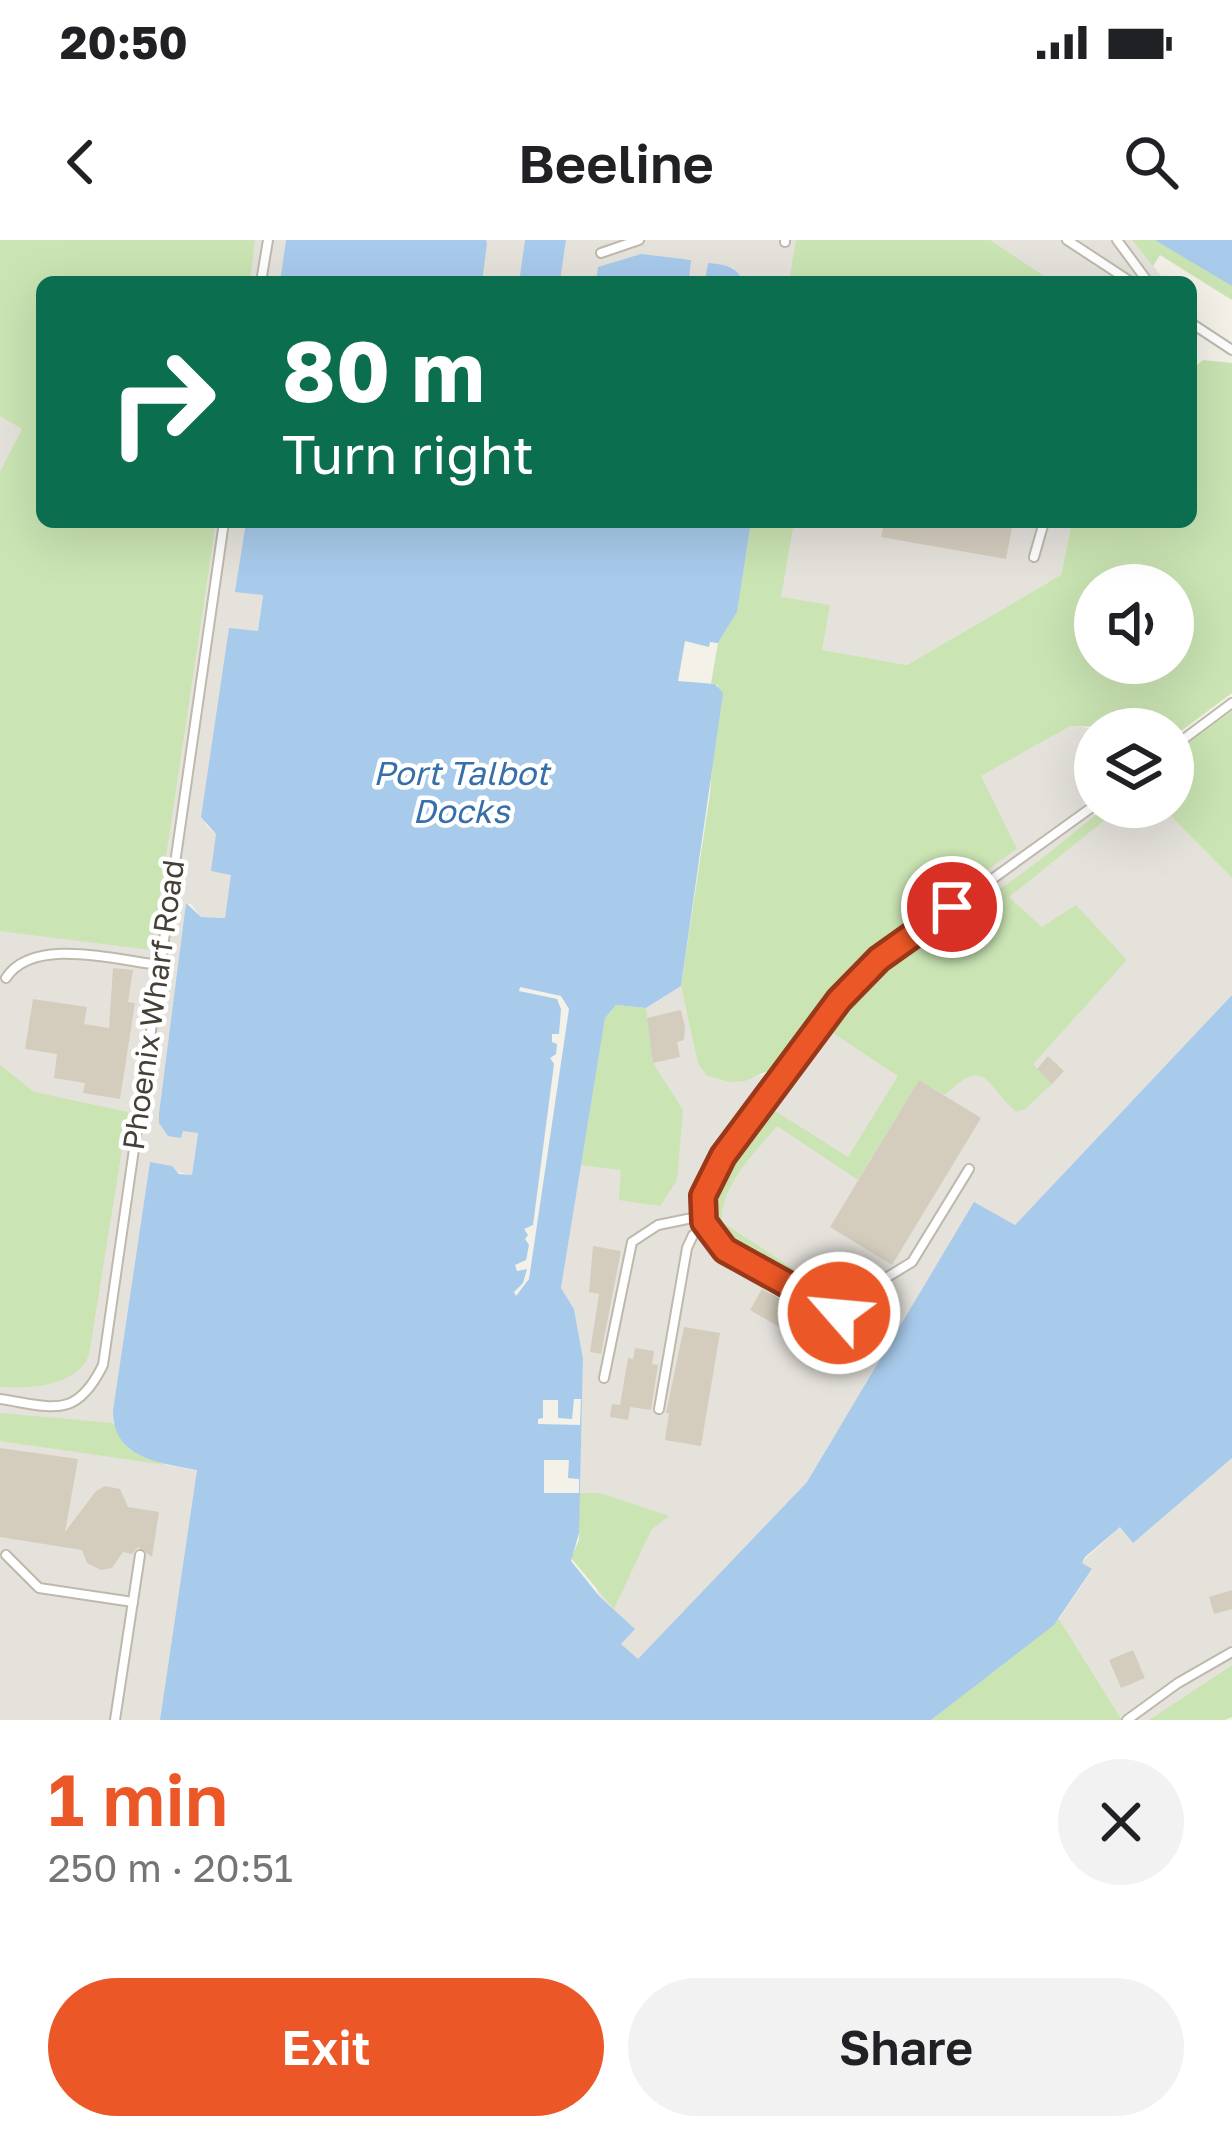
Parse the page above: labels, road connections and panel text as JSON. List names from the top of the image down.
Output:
{
  "streets": {
    "lane": ["Phoenix Wharf Road"]
  },
  "water": ["Port Talbot Docks"],
  "page": {
    "status": "20:50",
    "header": "Beeline",
    "turn": ["80 m", "Turn right"],
    "heading": ["1 min", "250 m · 20:51"],
    "buttons": ["Exit", "Share"]
  }
}
